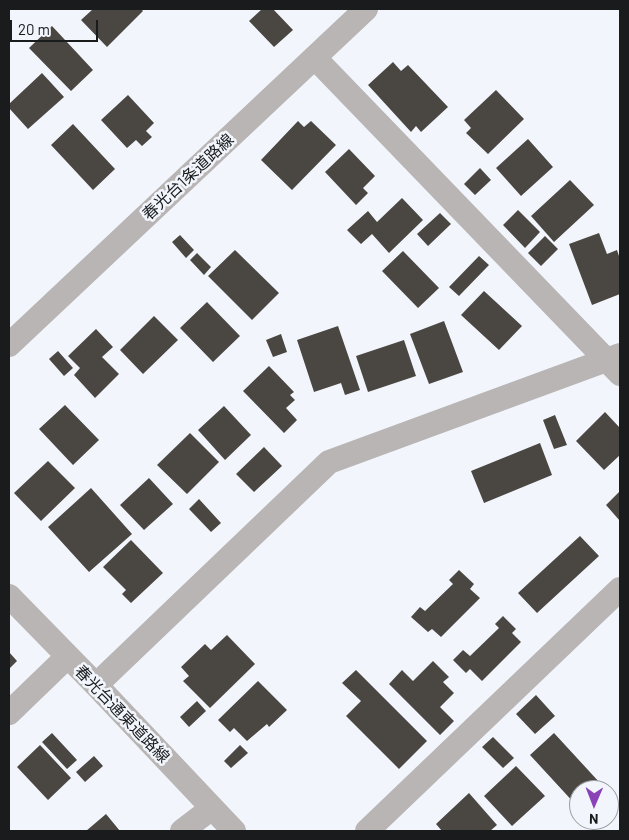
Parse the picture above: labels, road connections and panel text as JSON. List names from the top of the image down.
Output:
{
  "streets": {
    "street": ["春光台1条道路線", "春光台通東道路線"]
  },
  "scale_bar": "20 m",
  "north": "bottom"
}
